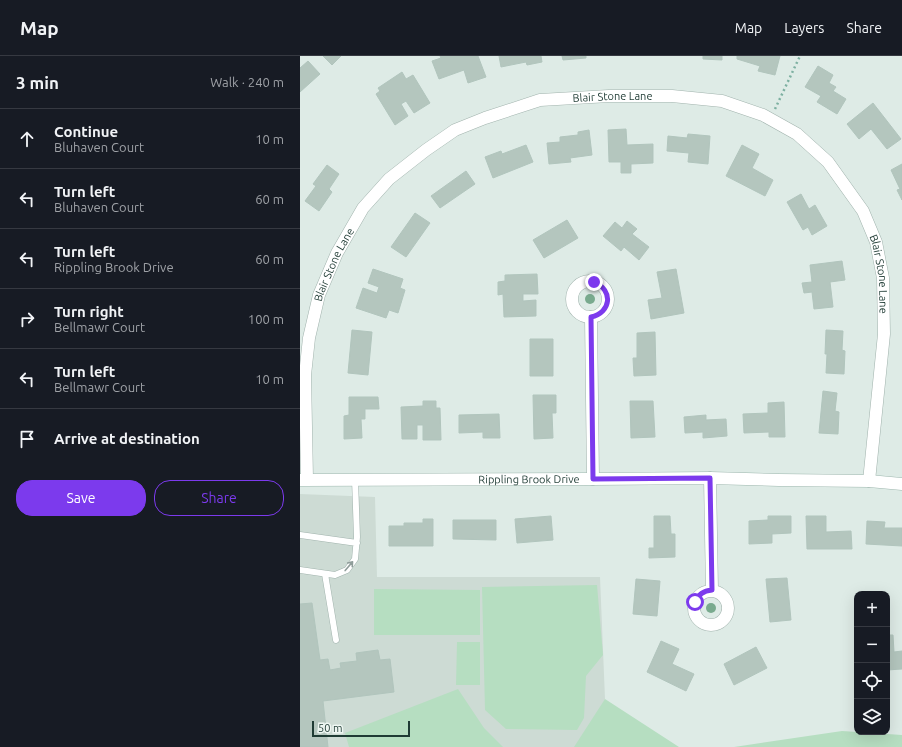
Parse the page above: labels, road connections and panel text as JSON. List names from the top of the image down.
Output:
{
  "streets": {
    "street": ["Blair Stone Lane", "Rippling Brook Drive"]
  },
  "crossings": [
    ["Blair Stone Lane", "Rippling Brook Drive"]
  ],
  "scale_bar": "50 m",
  "page": {
    "header": "Map",
    "nav": ["Map", "Layers", "Share"],
    "heading": ["3 min", "Walk · 240 m"],
    "list": [
      ["Continue", "Bluhaven Court", "10 m"],
      ["Turn left", "Bluhaven Court", "60 m"],
      ["Turn left", "Rippling Brook Drive", "60 m"],
      ["Turn right", "Bellmawr Court", "100 m"],
      ["Turn left", "Bellmawr Court", "10 m"],
      "Arrive at destination"
    ],
    "buttons": ["Save", "Share"],
    "map_buttons": ["+", "−"],
    "scale": "50 m"
  }
}
